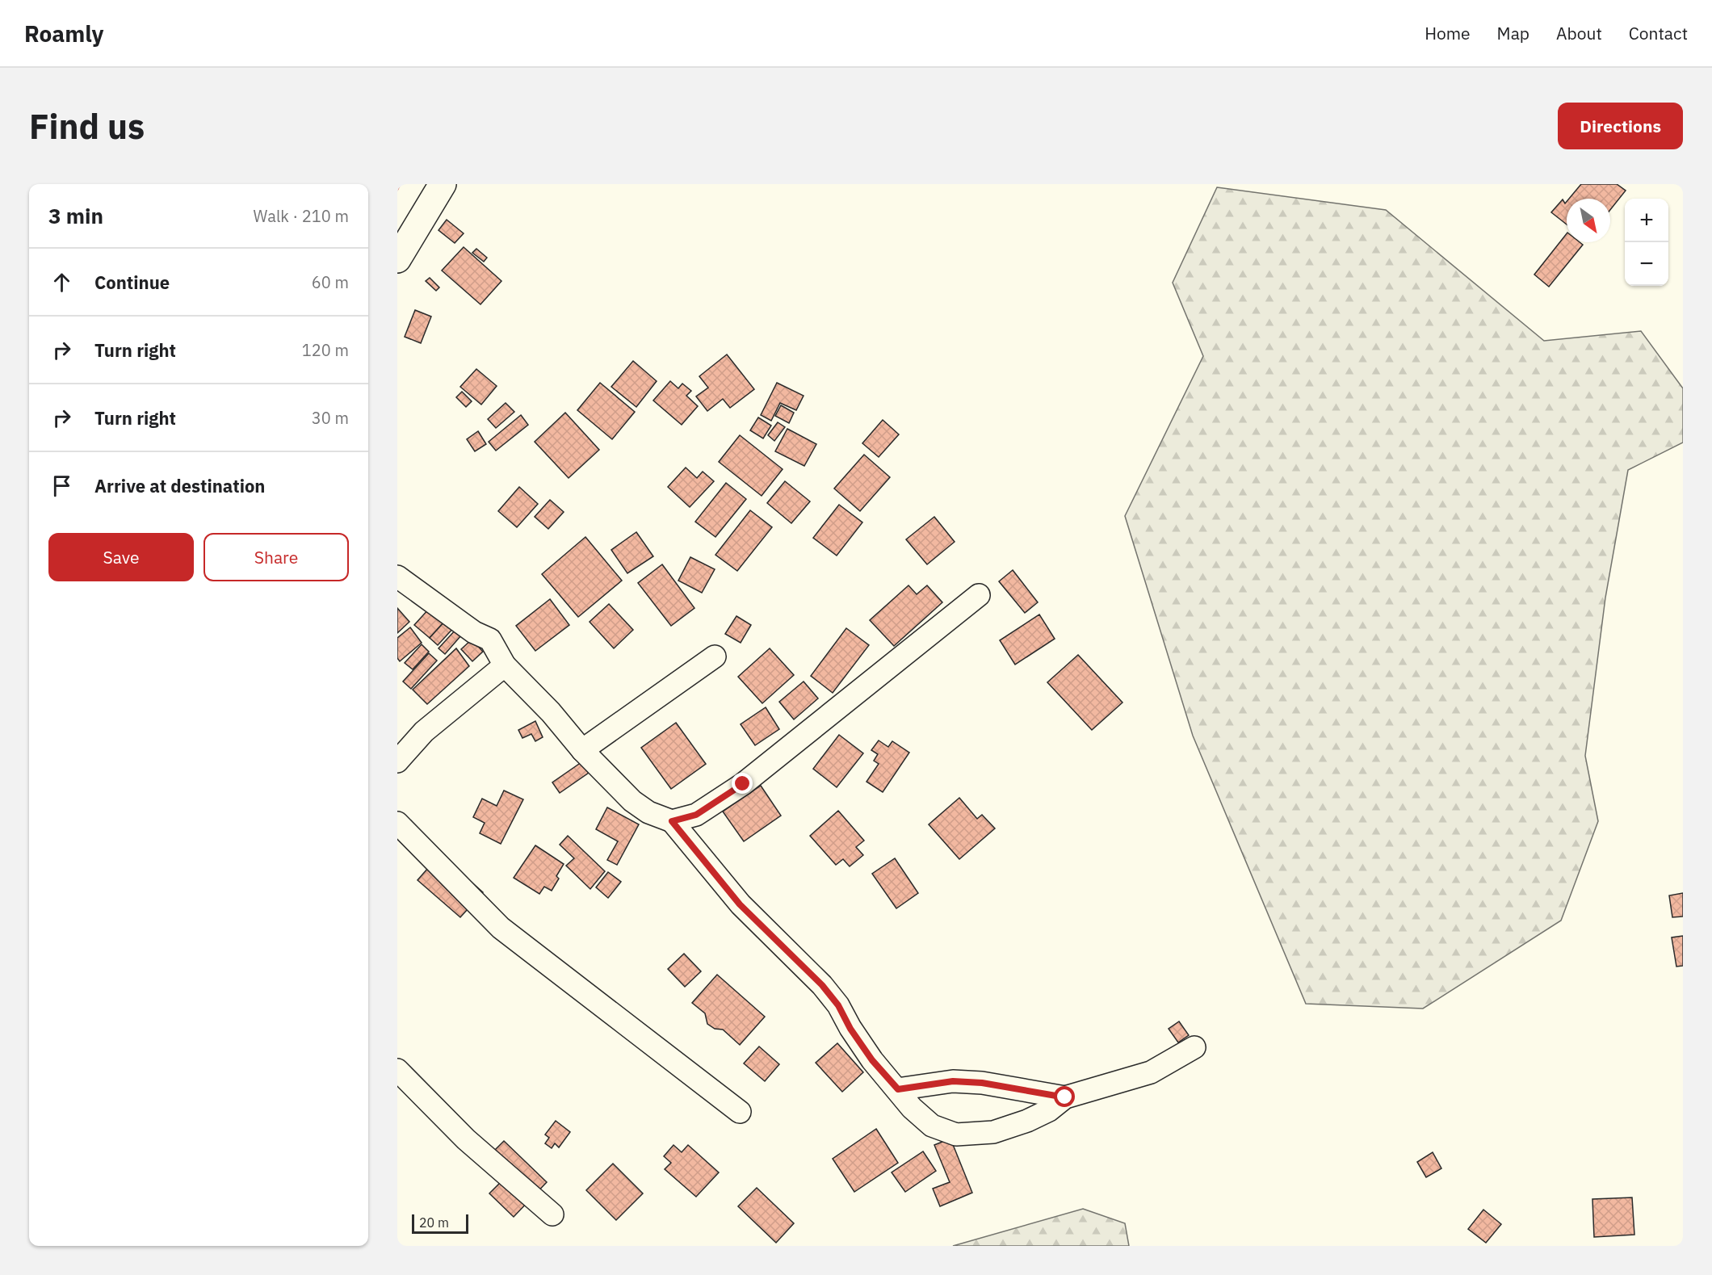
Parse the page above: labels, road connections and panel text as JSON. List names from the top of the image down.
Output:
{
  "scale_bar": "20 m",
  "north": "bottom right",
  "page": {
    "header": "Roamly",
    "nav": [
      "Home",
      "Map",
      "About",
      "Contact"
    ],
    "buttons": [
      "Directions",
      ["Save", "Share"]
    ],
    "title": "Find us",
    "heading": ["3 min", "Walk · 210 m"],
    "map_buttons": ["+", "−"],
    "list": [
      ["Continue", "60 m"],
      ["Turn right", "120 m"],
      ["Turn right", "30 m"],
      "Arrive at destination"
    ],
    "scale": "20 m"
  }
}
